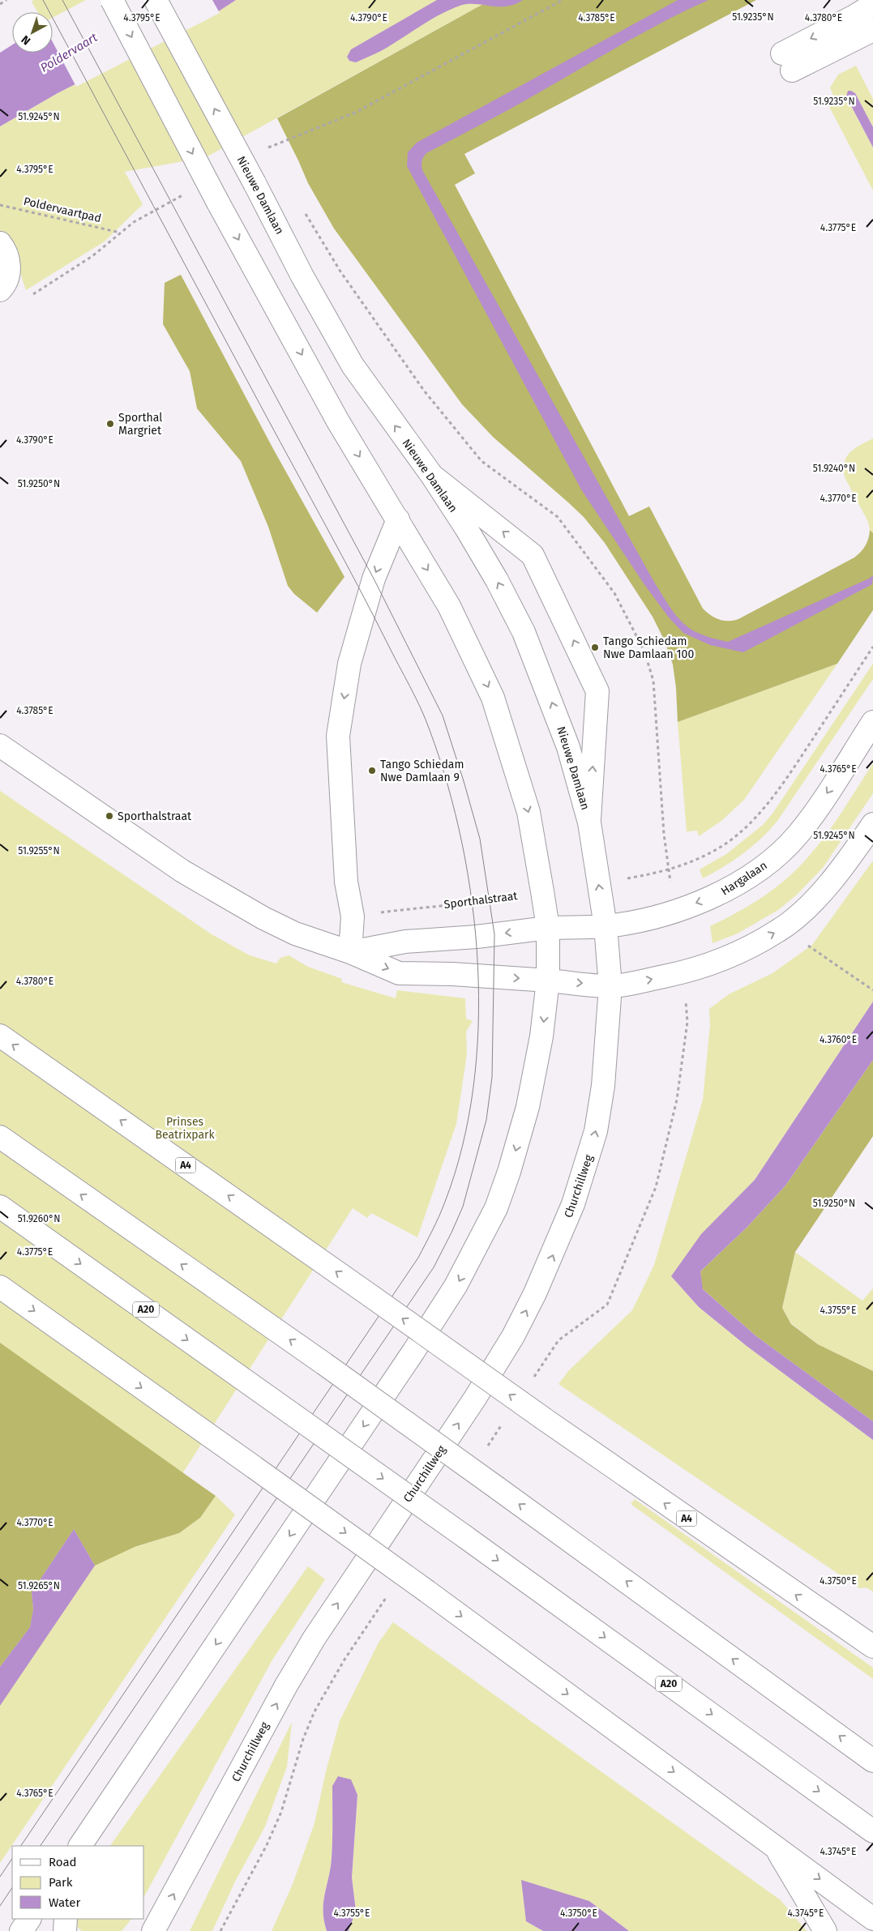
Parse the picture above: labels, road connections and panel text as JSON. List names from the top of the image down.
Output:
{
  "streets": {
    "main road": [
      "Nieuwe Damlaan",
      "Hargalaan",
      "A4",
      "Churchillweg",
      "A20"
    ],
    "path": ["Poldervaartpad", "Sporthalstraat"]
  },
  "crossings": [
    ["Nieuwe Damlaan", "Hargalaan"],
    ["Nieuwe Damlaan", "Churchillweg"]
  ],
  "water": ["Poldervaart"],
  "parks": ["Prinses Beatrixpark"],
  "places": [
    "Sporthal Margriet",
    "Tango Schiedam Nwe Damlaan 100",
    "Tango Schiedam Nwe Damlaan 9",
    "Sporthalstraat"
  ],
  "legend": ["Road", "Park", "Water"],
  "north": "bottom left",
  "coordinates": [
    "51.9235°N",
    "4.3795°E",
    "4.3790°E",
    "4.3785°E",
    "4.3780°E",
    "51.9245°N",
    "4.3775°E",
    "51.9240°N",
    "51.9250°N",
    "4.3770°E",
    "4.3765°E",
    "51.9255°N",
    "4.3760°E",
    "51.9260°N",
    "4.3755°E",
    "4.3750°E",
    "51.9265°N",
    "4.3745°E"
  ]
}
